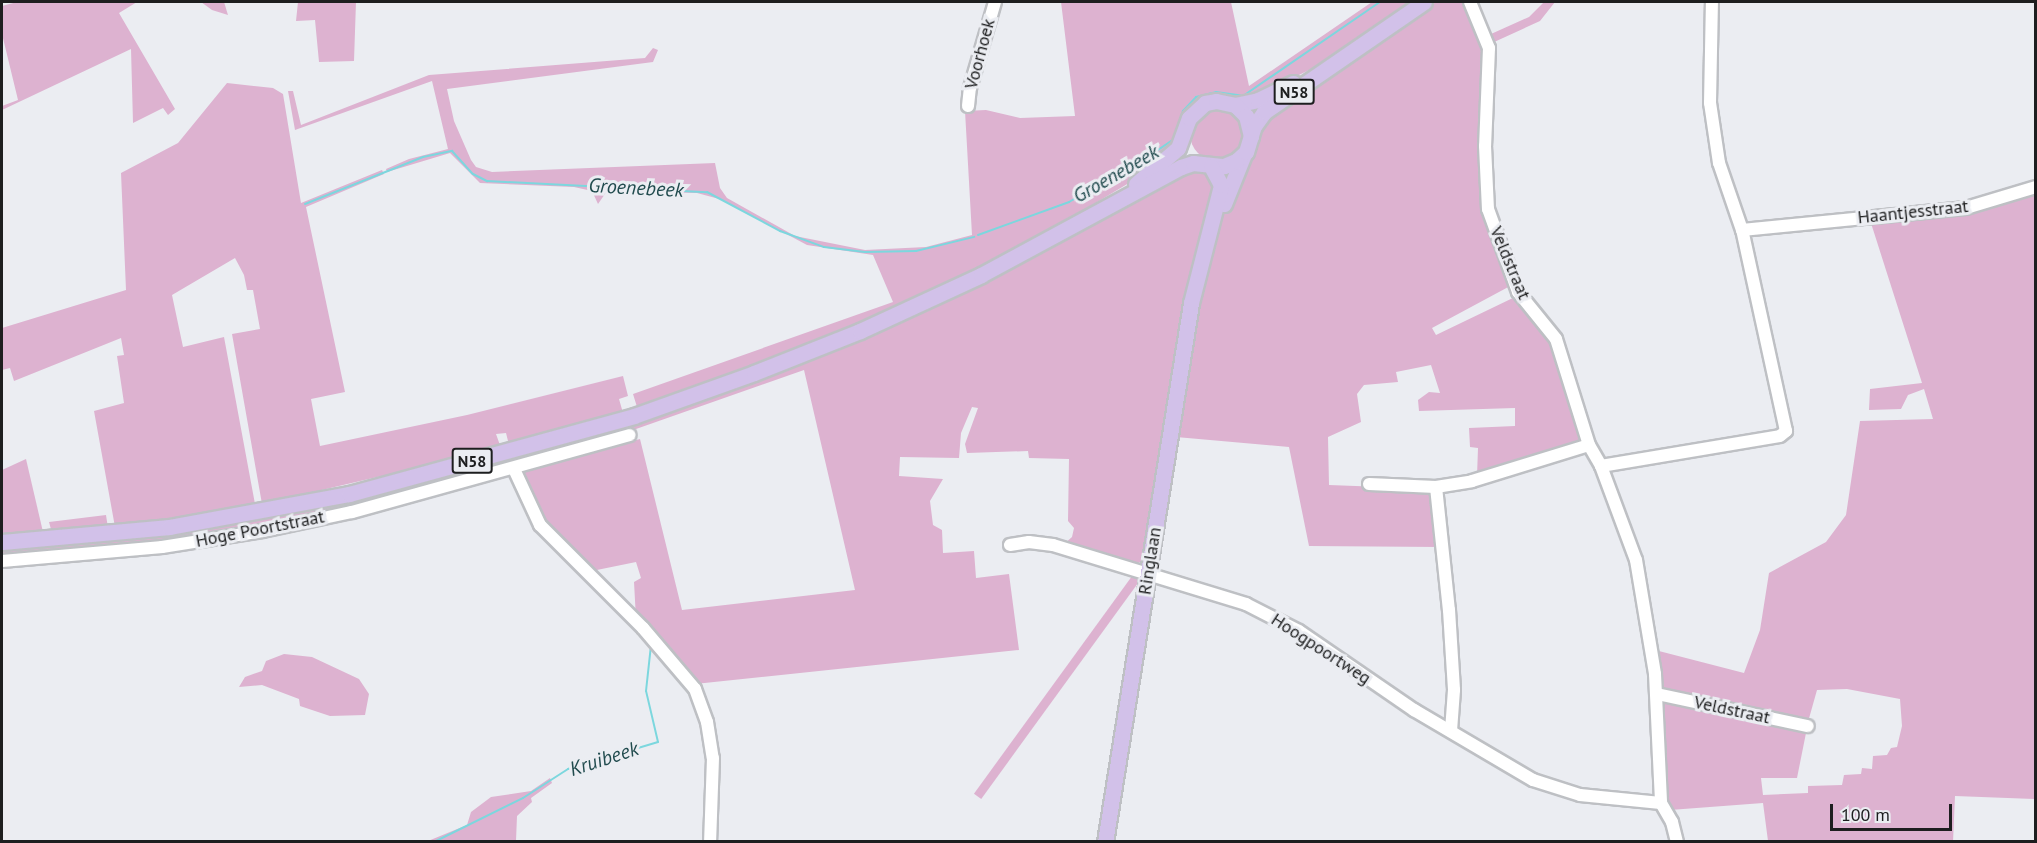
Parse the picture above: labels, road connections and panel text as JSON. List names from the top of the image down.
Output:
{
  "streets": {
    "main road": ["N58", "Ringlaan"],
    "street": [
      "Voorhoek",
      "Haantjesstraat",
      "Veldstraat",
      "Hoge Poortstraat",
      "Hoogpoortweg"
    ]
  },
  "crossings": [
    ["N58", "Ringlaan"],
    ["Veldstraat", "Hoogpoortweg"],
    ["Ringlaan", "Hoogpoortweg"]
  ],
  "water": ["Groenebeek", "Kruibeek"],
  "scale_bar": "100 m"
}
